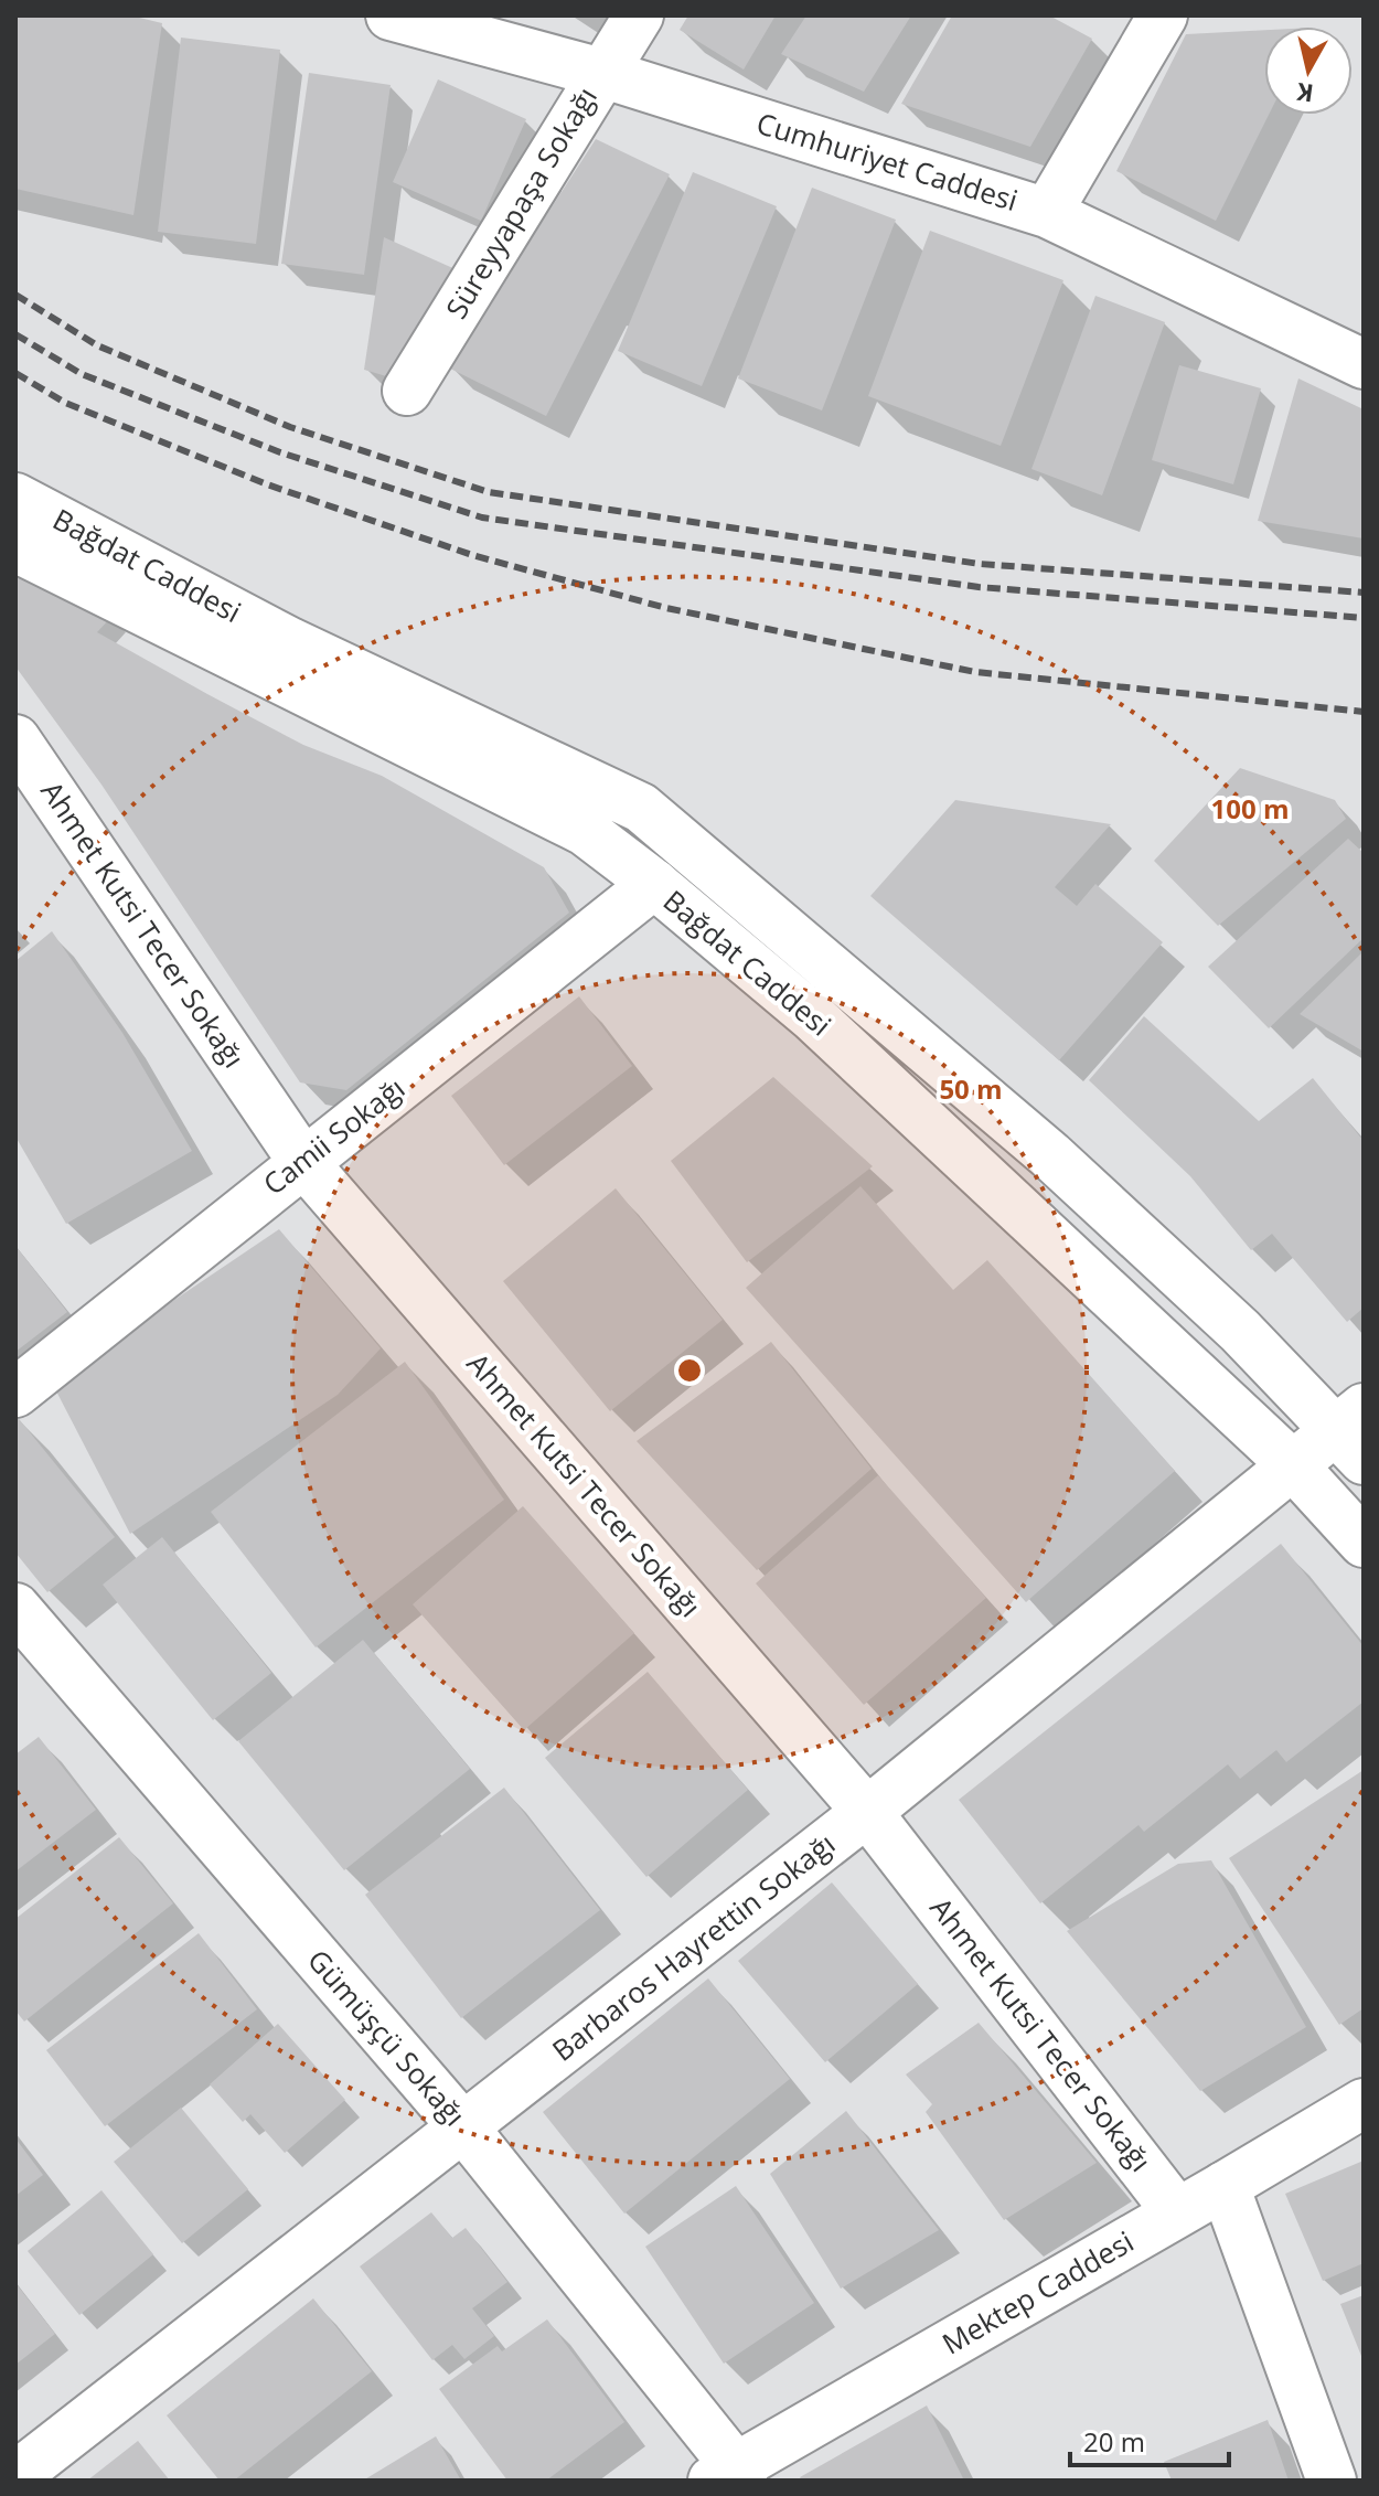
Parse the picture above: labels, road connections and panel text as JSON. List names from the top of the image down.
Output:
{
  "streets": {
    "street": [
      "Cumhuriyet Caddesi",
      "Süreyyapaşa Sokağı",
      "Bağdat Caddesi",
      "Ahmet Kutsi Tecer Sokağı",
      "Camii Sokağı",
      "Barbaros Hayrettin Sokağı",
      "Gümüşçü Sokağı",
      "Mektep Caddesi"
    ]
  },
  "crossings": [
    ["Cumhuriyet Caddesi", "Süreyyapaşa Sokağı"],
    ["Bağdat Caddesi", "Camii Sokağı"],
    ["Bağdat Caddesi", "Barbaros Hayrettin Sokağı"],
    ["Ahmet Kutsi Tecer Sokağı", "Camii Sokağı"],
    ["Ahmet Kutsi Tecer Sokağı", "Barbaros Hayrettin Sokağı"],
    ["Ahmet Kutsi Tecer Sokağı", "Mektep Caddesi"],
    ["Barbaros Hayrettin Sokağı", "Gümüşçü Sokağı"],
    ["Gümüşçü Sokağı", "Mektep Caddesi"]
  ],
  "scale_bar": "20 m",
  "north": "bottom",
  "rings": ["100 m", "50 m"]
}
